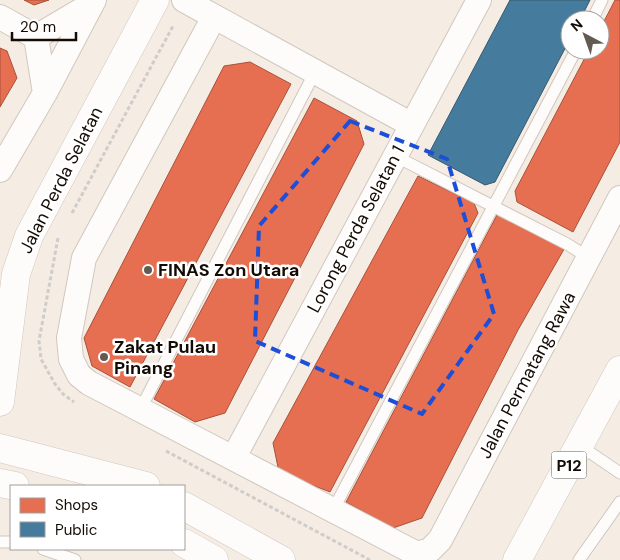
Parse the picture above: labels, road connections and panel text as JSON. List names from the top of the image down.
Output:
{
  "streets": {
    "street": [
      "Jalan Perda Selatan",
      "Lorong Perda Selatan 1",
      "Jalan Permatang Rawa",
      "P12"
    ]
  },
  "places": ["FINAS Zon Utara", "Zakat Pulau Pinang"],
  "legend": ["Shops", "Public"],
  "scale_bar": "20 m",
  "north": "top left"
}
